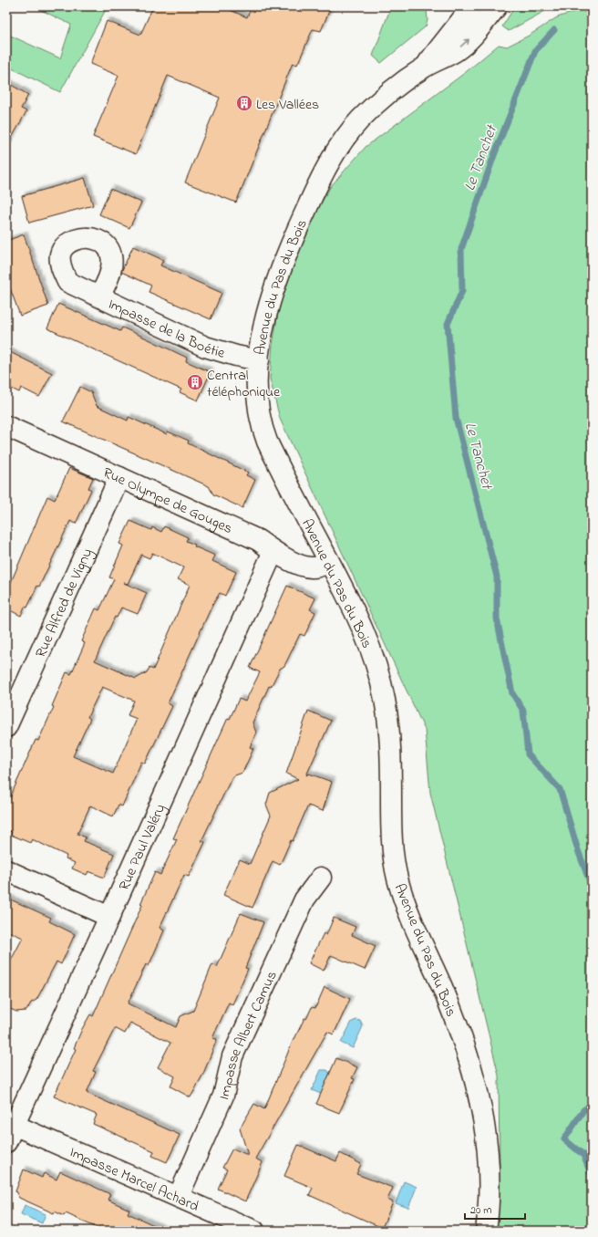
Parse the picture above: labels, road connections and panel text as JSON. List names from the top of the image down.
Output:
{
  "streets": {
    "street": [
      "Avenue du Pas du Bois",
      "Impasse de la Boétie",
      "Rue Olympe de Gouges",
      "Rue Alfred de Vigny",
      "Rue Paul Valéry",
      "Impasse Albert Camus",
      "Impasse Marcel Achard"
    ]
  },
  "crossings": [
    ["Avenue du Pas du Bois", "Impasse de la Boétie"],
    ["Avenue du Pas du Bois", "Rue Olympe de Gouges"],
    ["Rue Olympe de Gouges", "Rue Alfred de Vigny"],
    ["Rue Olympe de Gouges", "Rue Paul Valéry"],
    ["Rue Paul Valéry", "Impasse Marcel Achard"],
    ["Impasse Albert Camus", "Impasse Marcel Achard"]
  ],
  "water": ["Le Tanchet"],
  "places": {
    "building": ["Les Vallées", "Central téléphonique"]
  },
  "scale_bar": "20 m"
}
